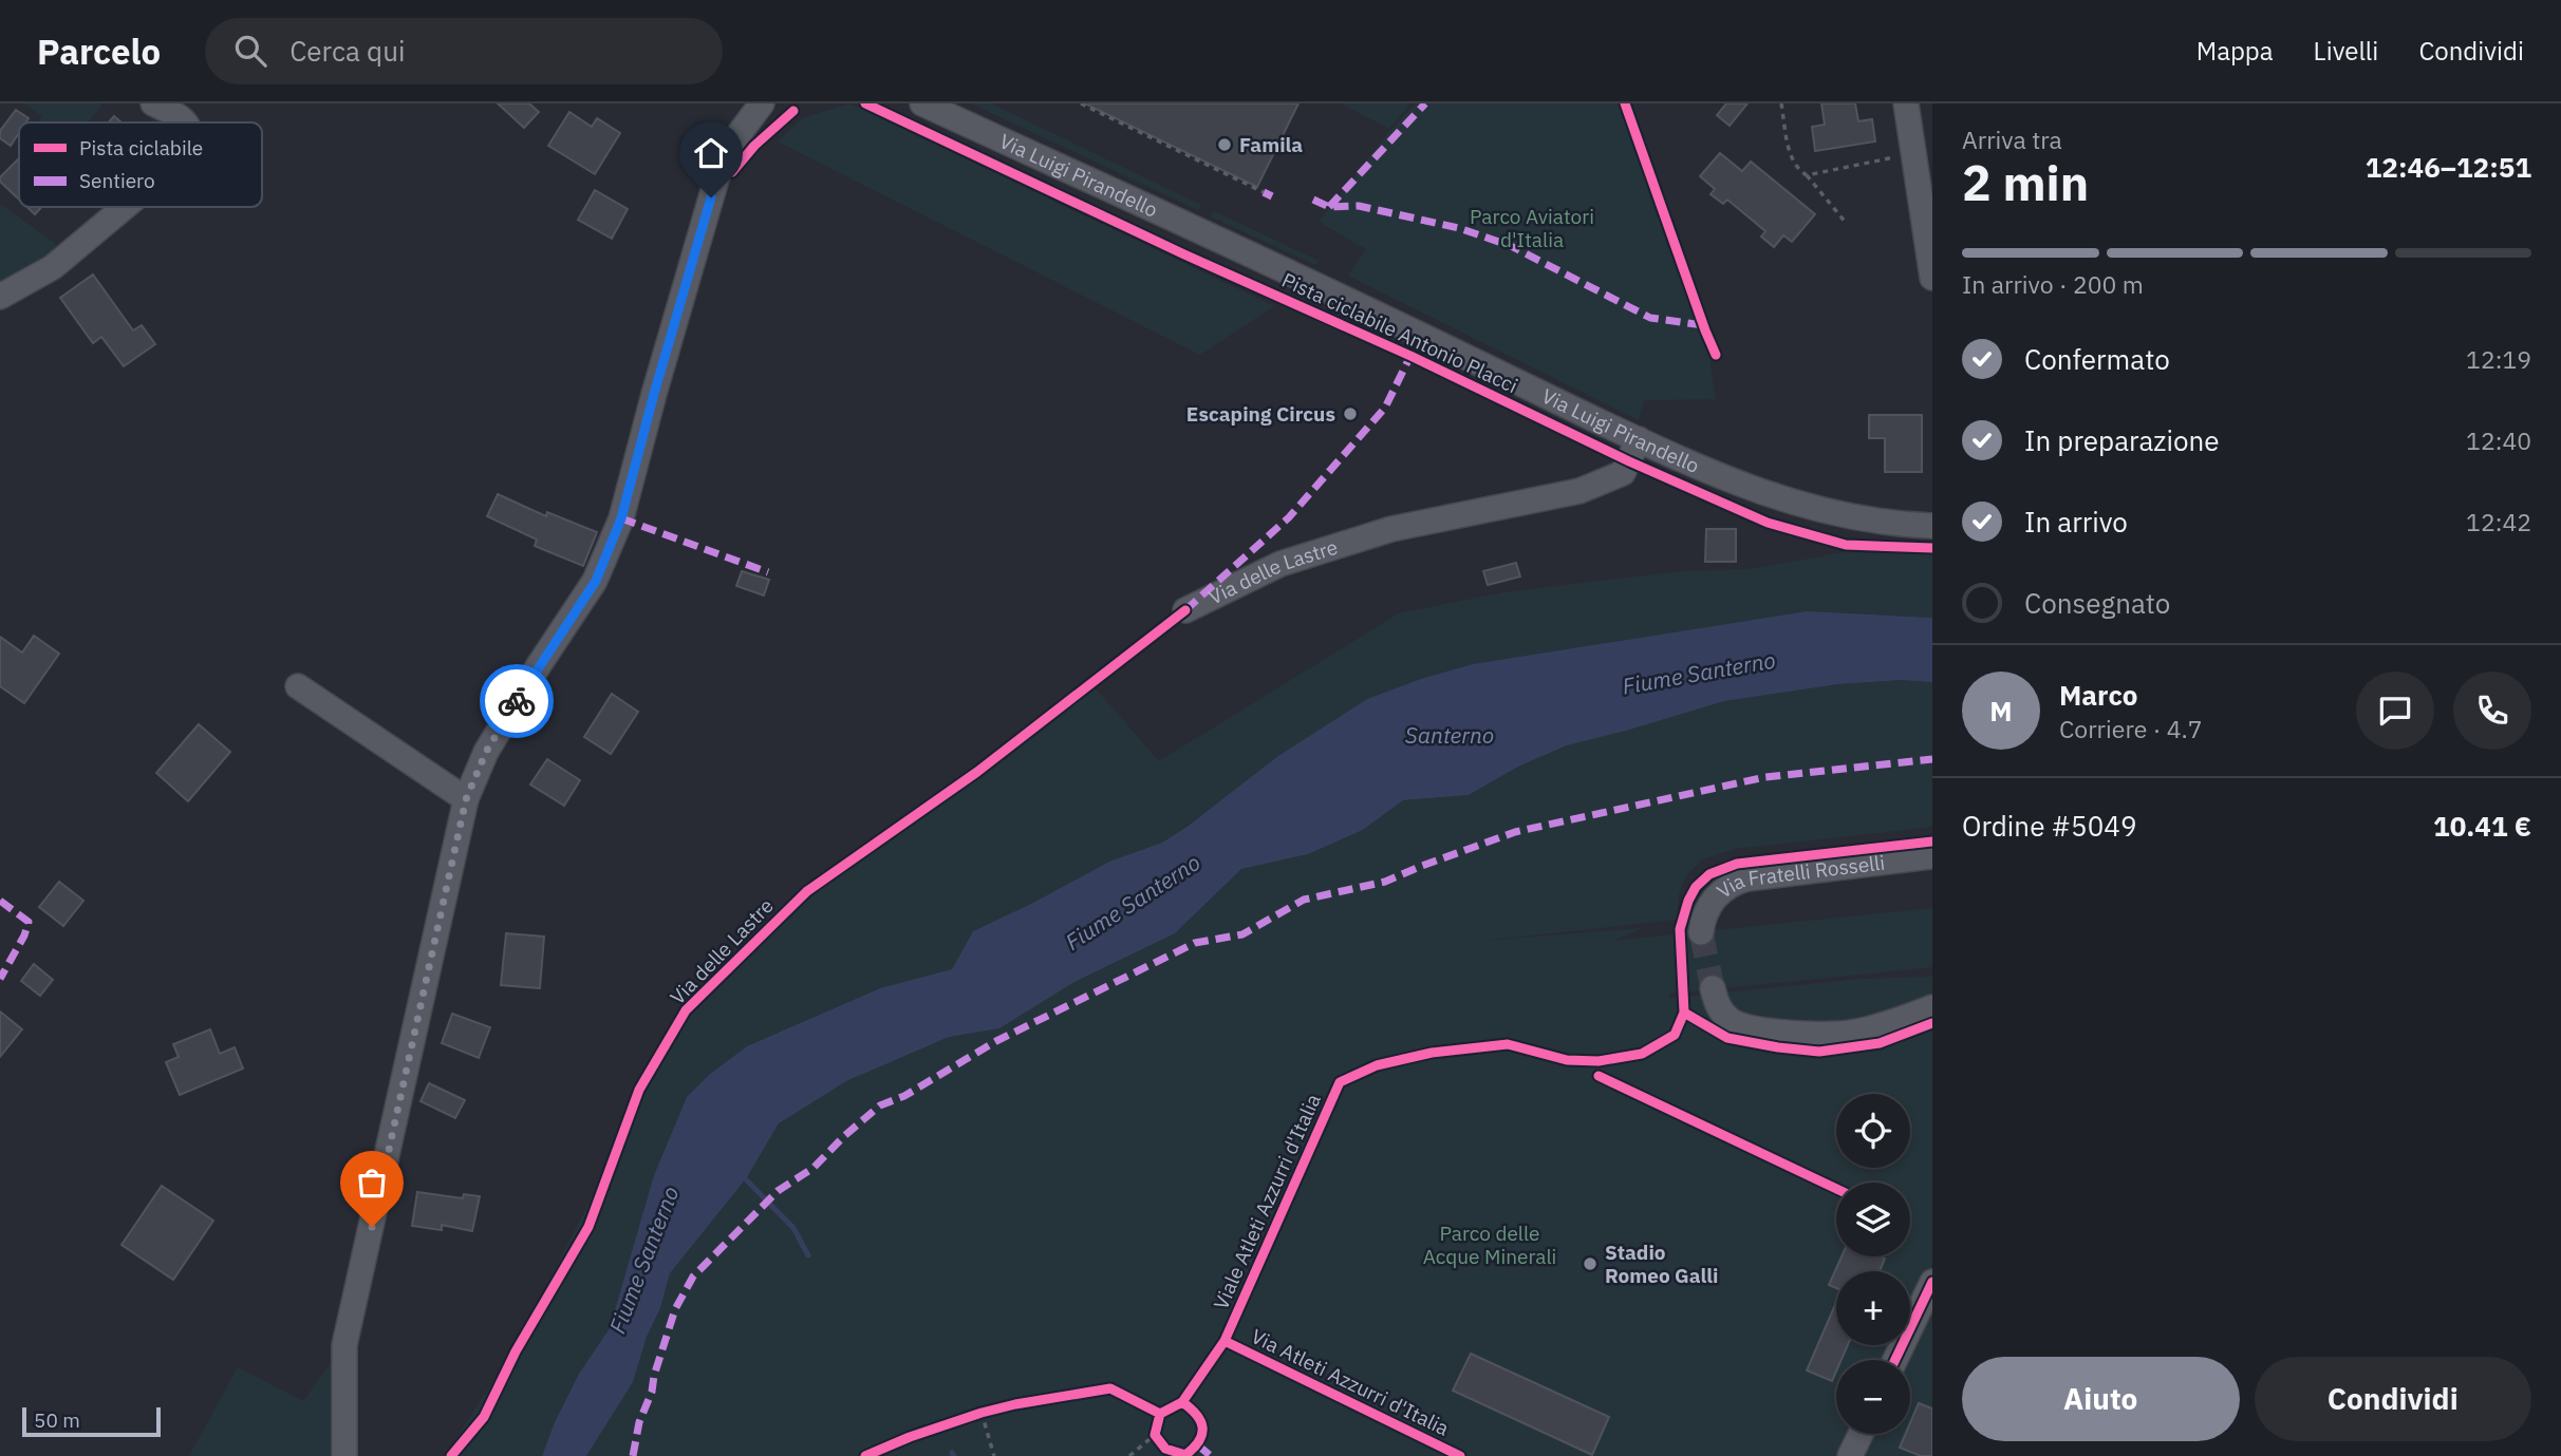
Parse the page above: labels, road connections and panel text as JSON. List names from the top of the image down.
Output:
{
  "streets": {
    "street": ["Via Luigi Pirandello", "Via delle Lastre", "Via Fratelli Rosselli"],
    "cycle path": ["Pista ciclabile Antonio Placci", "Viale Atleti Azzurri d'Italia", "Via Atleti Azzurri d'Italia"]
  },
  "crossings": [
    ["Via Luigi Pirandello", "Via delle Lastre"]
  ],
  "water": ["Fiume Santerno", "Santerno"],
  "parks": ["Parco Aviatori d'Italia", "Parco delle Acque Minerali"],
  "places": ["Famila", "Escaping Circus", "Stadio Romeo Galli"],
  "legend": ["Pista ciclabile", "Sentiero"],
  "scale_bar": "50 m",
  "page": {
    "header": "Parcelo",
    "search": "Cerca qui",
    "nav": ["Mappa", "Livelli", "Condividi"],
    "heading": ["2 min", "Arriva tra", "12:46–12:51"],
    "panel": [
      "Marco",
      "Corriere · 4.7",
      "Ordine #5049",
      "10.41 €"
    ],
    "bar": "In arrivo · 200 m",
    "list": [
      ["Confermato", "12:19"],
      ["In preparazione", "12:40"],
      ["In arrivo", "12:42"],
      "Consegnato"
    ],
    "round": "M",
    "map_buttons": ["+", "−"],
    "buttons": ["Aiuto", "Condividi"],
    "scale": "50 m"
  }
}
